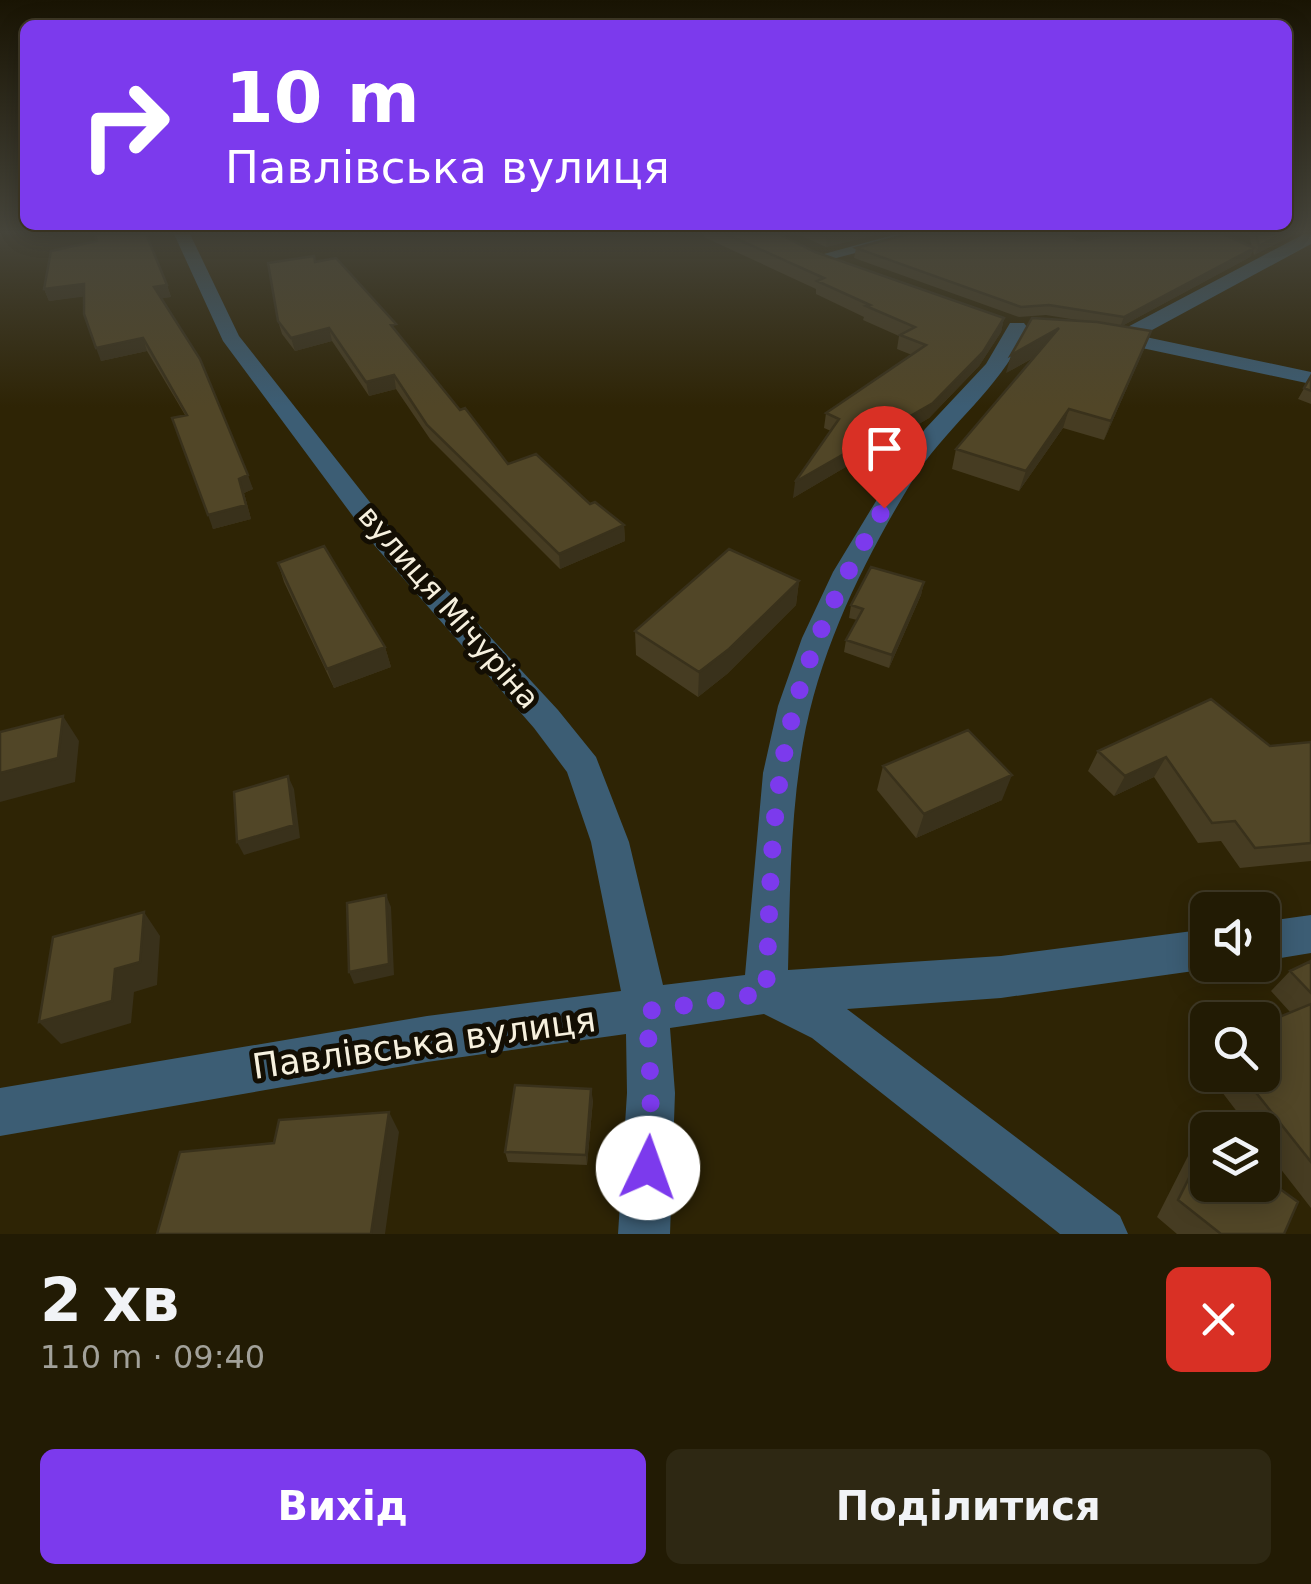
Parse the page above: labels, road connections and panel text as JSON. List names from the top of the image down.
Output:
{
  "streets": {
    "street": ["вулиця Мічуріна", "Павлівська вулиця"]
  },
  "crossings": [
    ["вулиця Мічуріна", "Павлівська вулиця"]
  ],
  "page": {
    "turn": ["10 m", "Павлівська вулиця"],
    "heading": ["2 хв", "110 m · 09:40"],
    "buttons": ["Вихід", "Поділитися"]
  }
}
